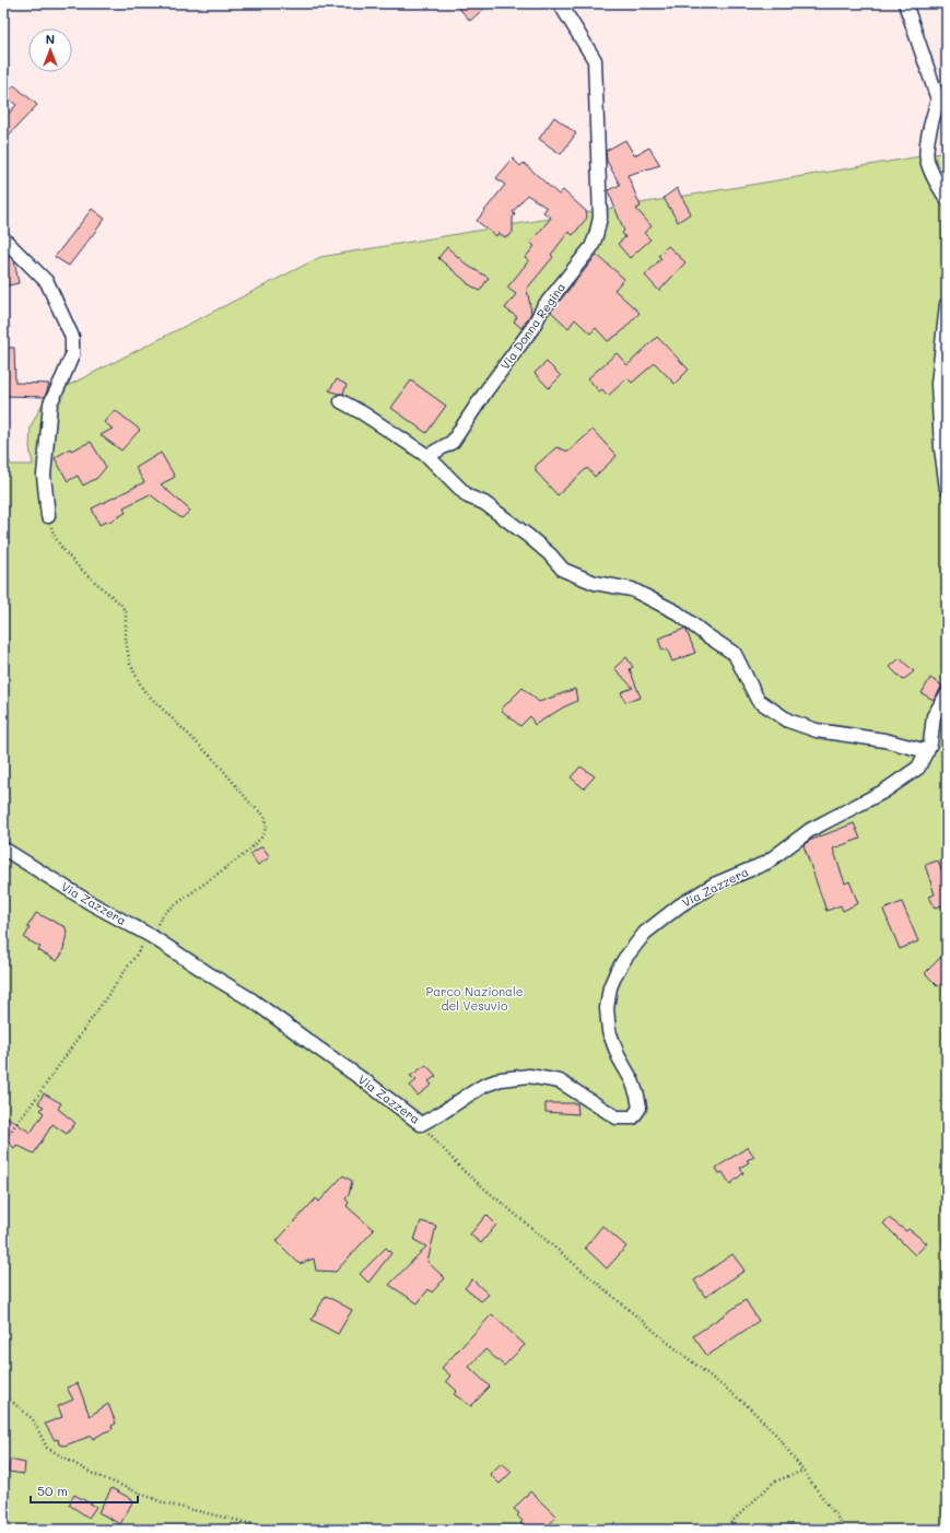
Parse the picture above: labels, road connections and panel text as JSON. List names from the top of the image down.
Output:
{
  "streets": {
    "street": ["Via Donna Regina", "Via Zazzera"]
  },
  "parks": ["Parco Nazionale del Vesuvio"],
  "scale_bar": "50 m",
  "north": "top"
}
